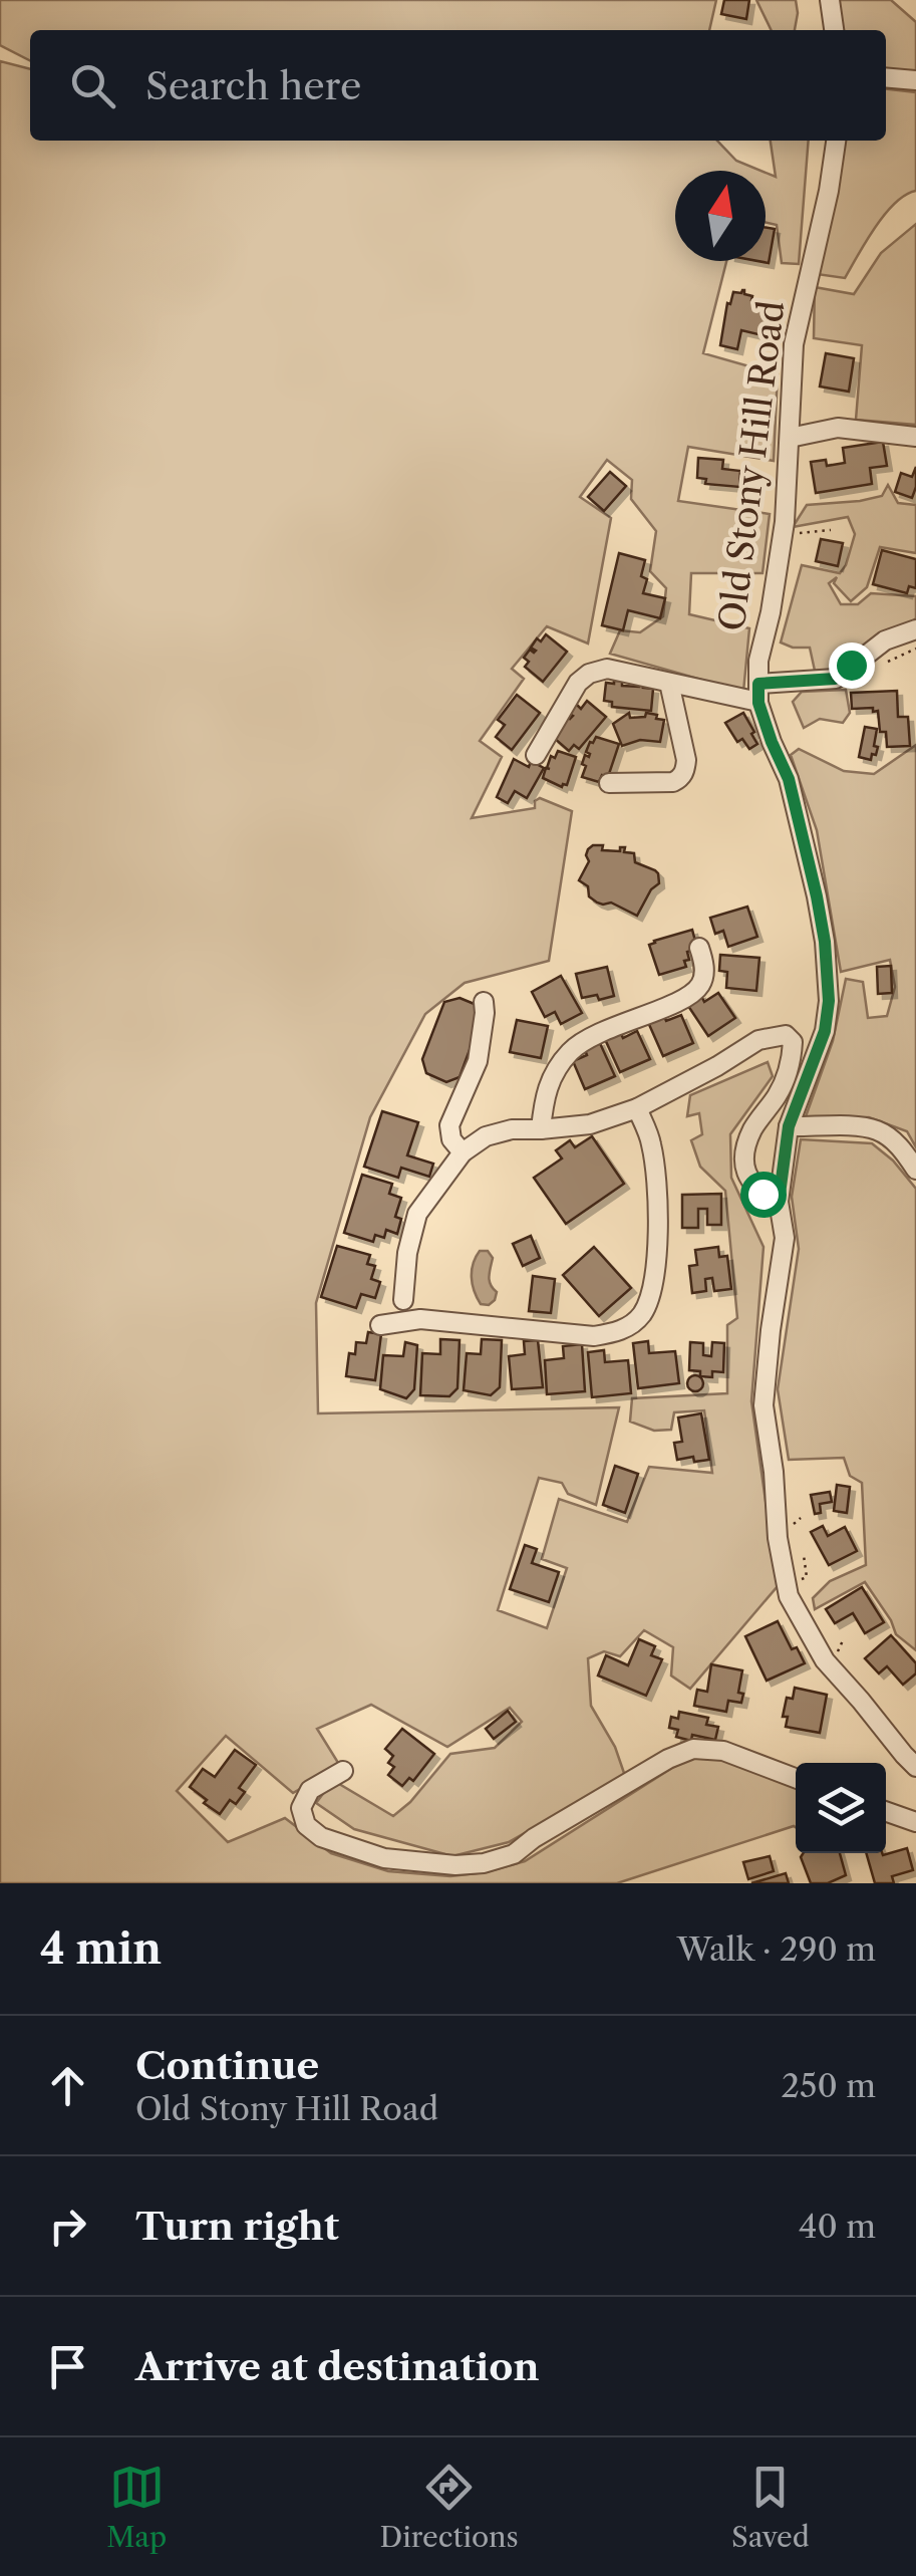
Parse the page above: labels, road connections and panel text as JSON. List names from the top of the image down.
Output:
{
  "streets": {
    "street": ["Old Stony Hill Road"]
  },
  "north": "top",
  "page": {
    "search": "Search here",
    "heading": ["4 min", "Walk · 290 m"],
    "list": [
      ["Continue", "Old Stony Hill Road", "250 m"],
      ["Turn right", "40 m"],
      "Arrive at destination"
    ],
    "nav": ["Map", "Directions", "Saved"]
  }
}
